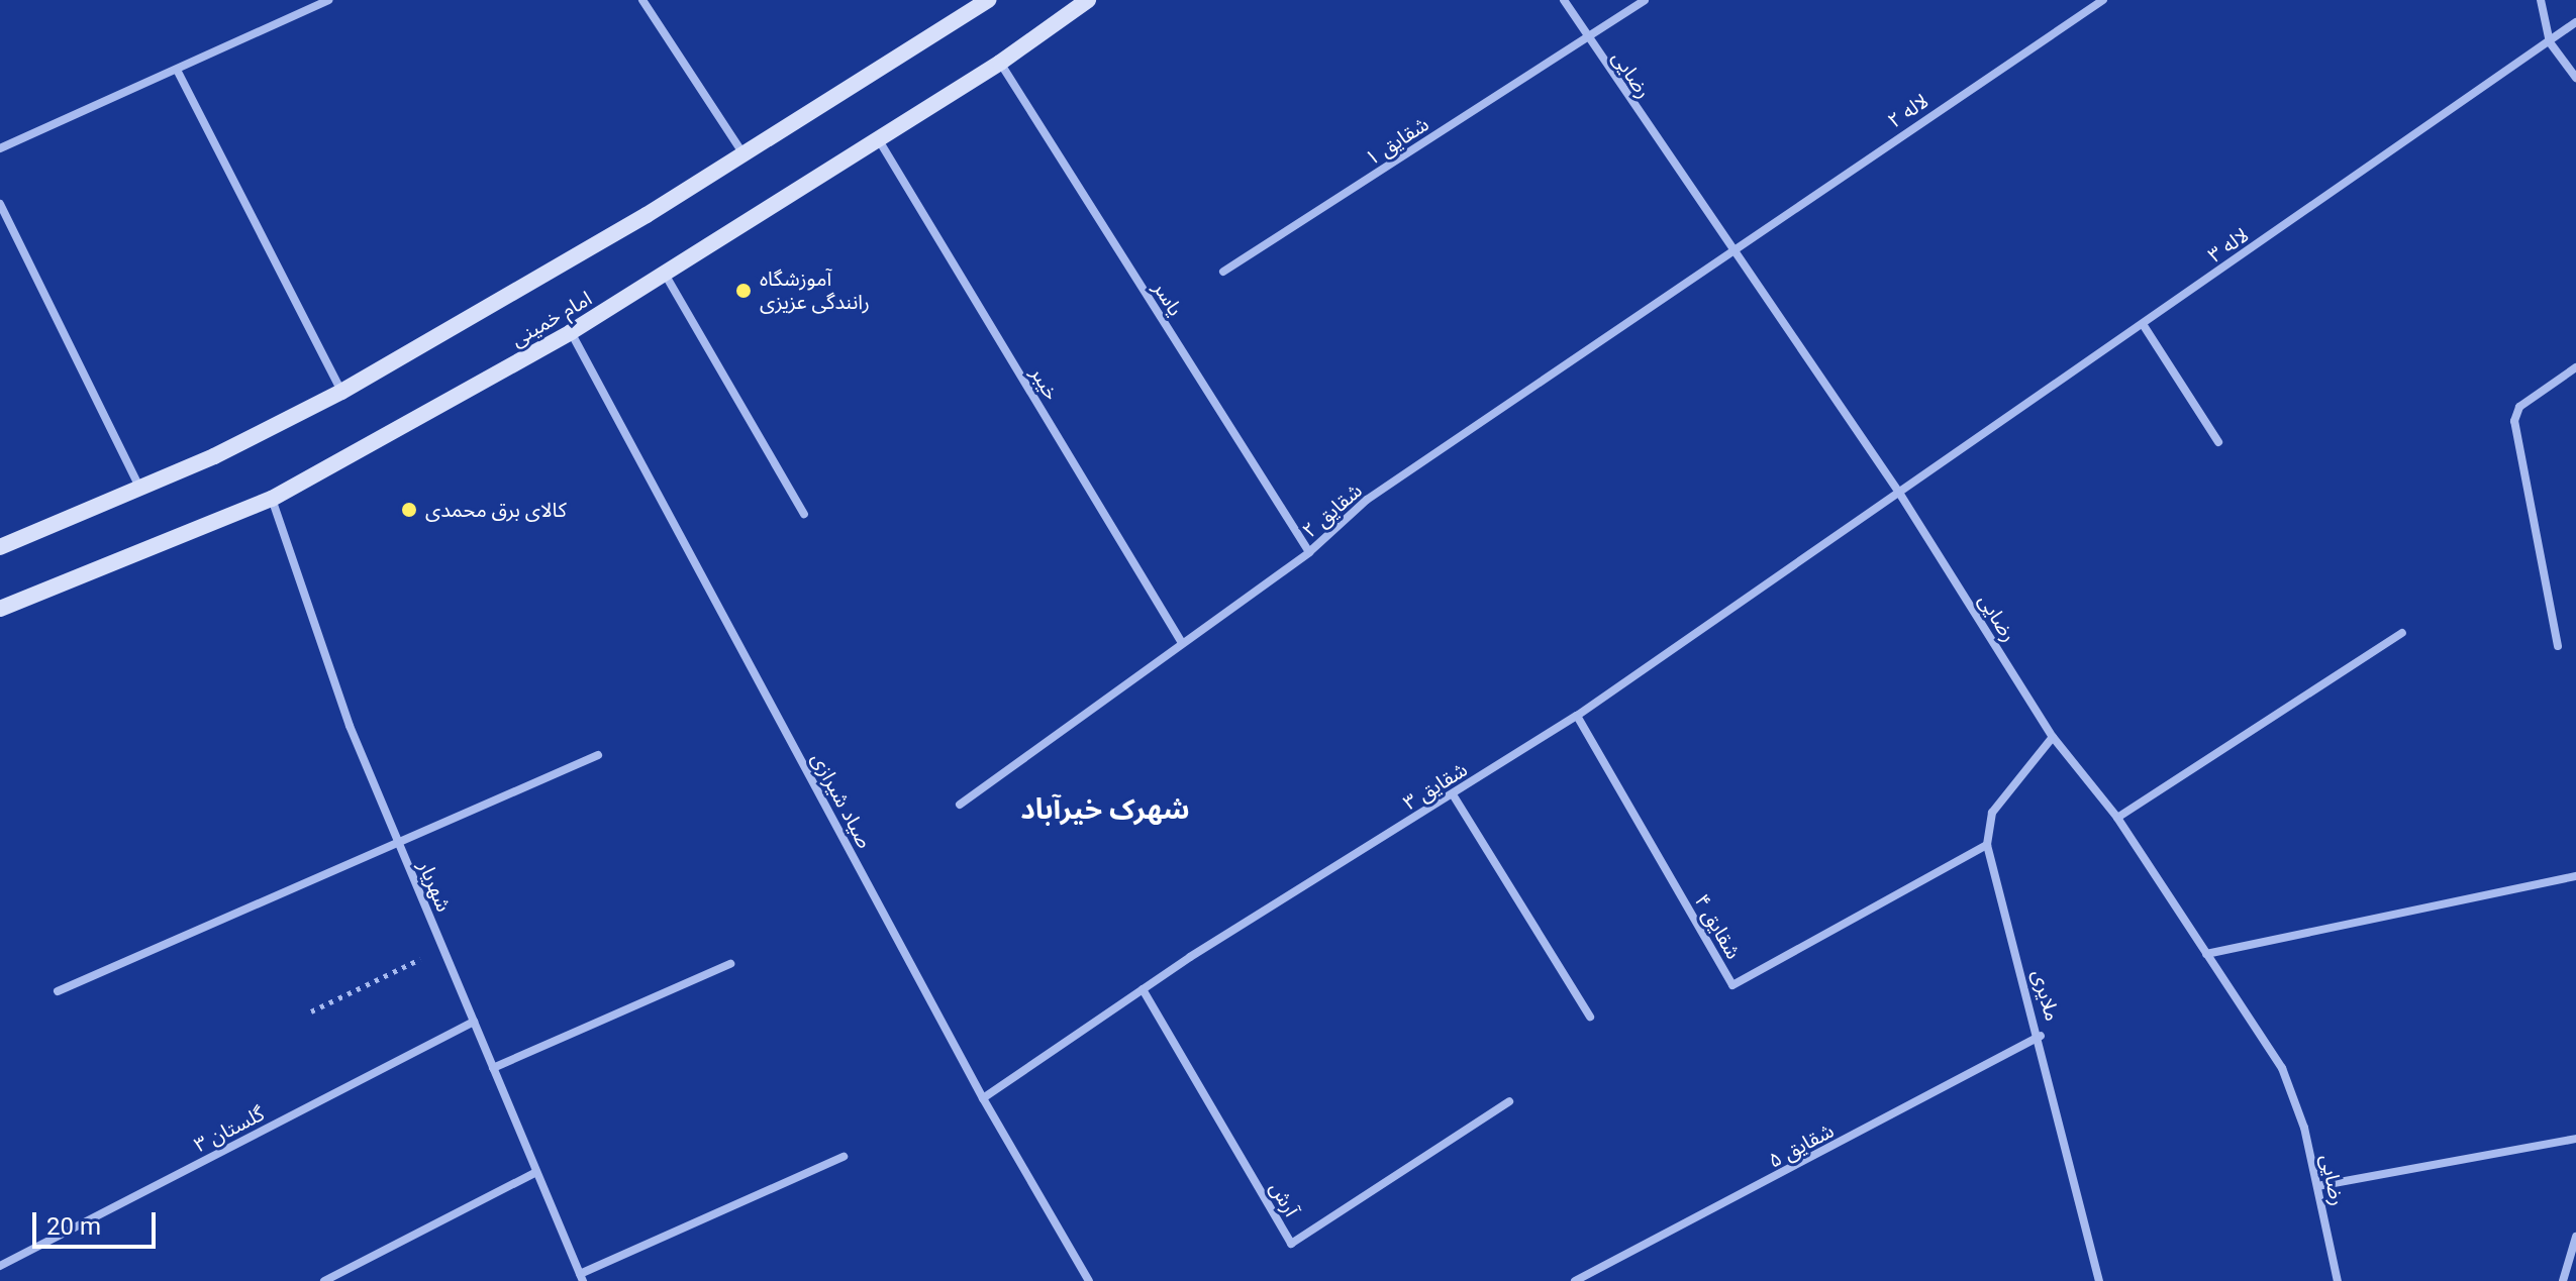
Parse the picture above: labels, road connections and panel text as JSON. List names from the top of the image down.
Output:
{
  "streets": {
    "main road": ["امام خمینی"],
    "street": [
      "رضایی",
      "لاله ۲",
      "شقایق ۱",
      "لاله ۳",
      "یاسر",
      "خیبر",
      "شقایق ۲",
      "شقایق ۳",
      "صیاد شیرازی",
      "شهریار",
      "شقایق ۴",
      "ملایری",
      "گلستان ۳",
      "شقایق ۵",
      "آرش"
    ]
  },
  "crossings": [
    ["رضایی", "لاله ۲"],
    ["رضایی", "شقایق ۱"],
    ["رضایی", "لاله ۳"],
    ["رضایی", "شقایق ۲"],
    ["رضایی", "شقایق ۳"],
    ["لاله ۲", "شقایق ۲"],
    ["لاله ۳", "شقایق ۳"],
    ["یاسر", "امام خمینی"],
    ["یاسر", "شقایق ۲"],
    ["امام خمینی", "خیبر"],
    ["امام خمینی", "صیاد شیرازی"],
    ["امام خمینی", "شهریار"],
    ["خیبر", "شقایق ۲"],
    ["شقایق ۳", "صیاد شیرازی"],
    ["شقایق ۳", "شقایق ۴"],
    ["شقایق ۳", "آرش"],
    ["شهریار", "گلستان ۳"],
    ["شقایق ۴", "ملایری"],
    ["ملایری", "شقایق ۵"]
  ],
  "districts": ["شهرک خیرآباد"],
  "places": ["آموزشگاه رانندگی عزیزی", "کالای برق محمدی"],
  "scale_bar": "20 m"
}
